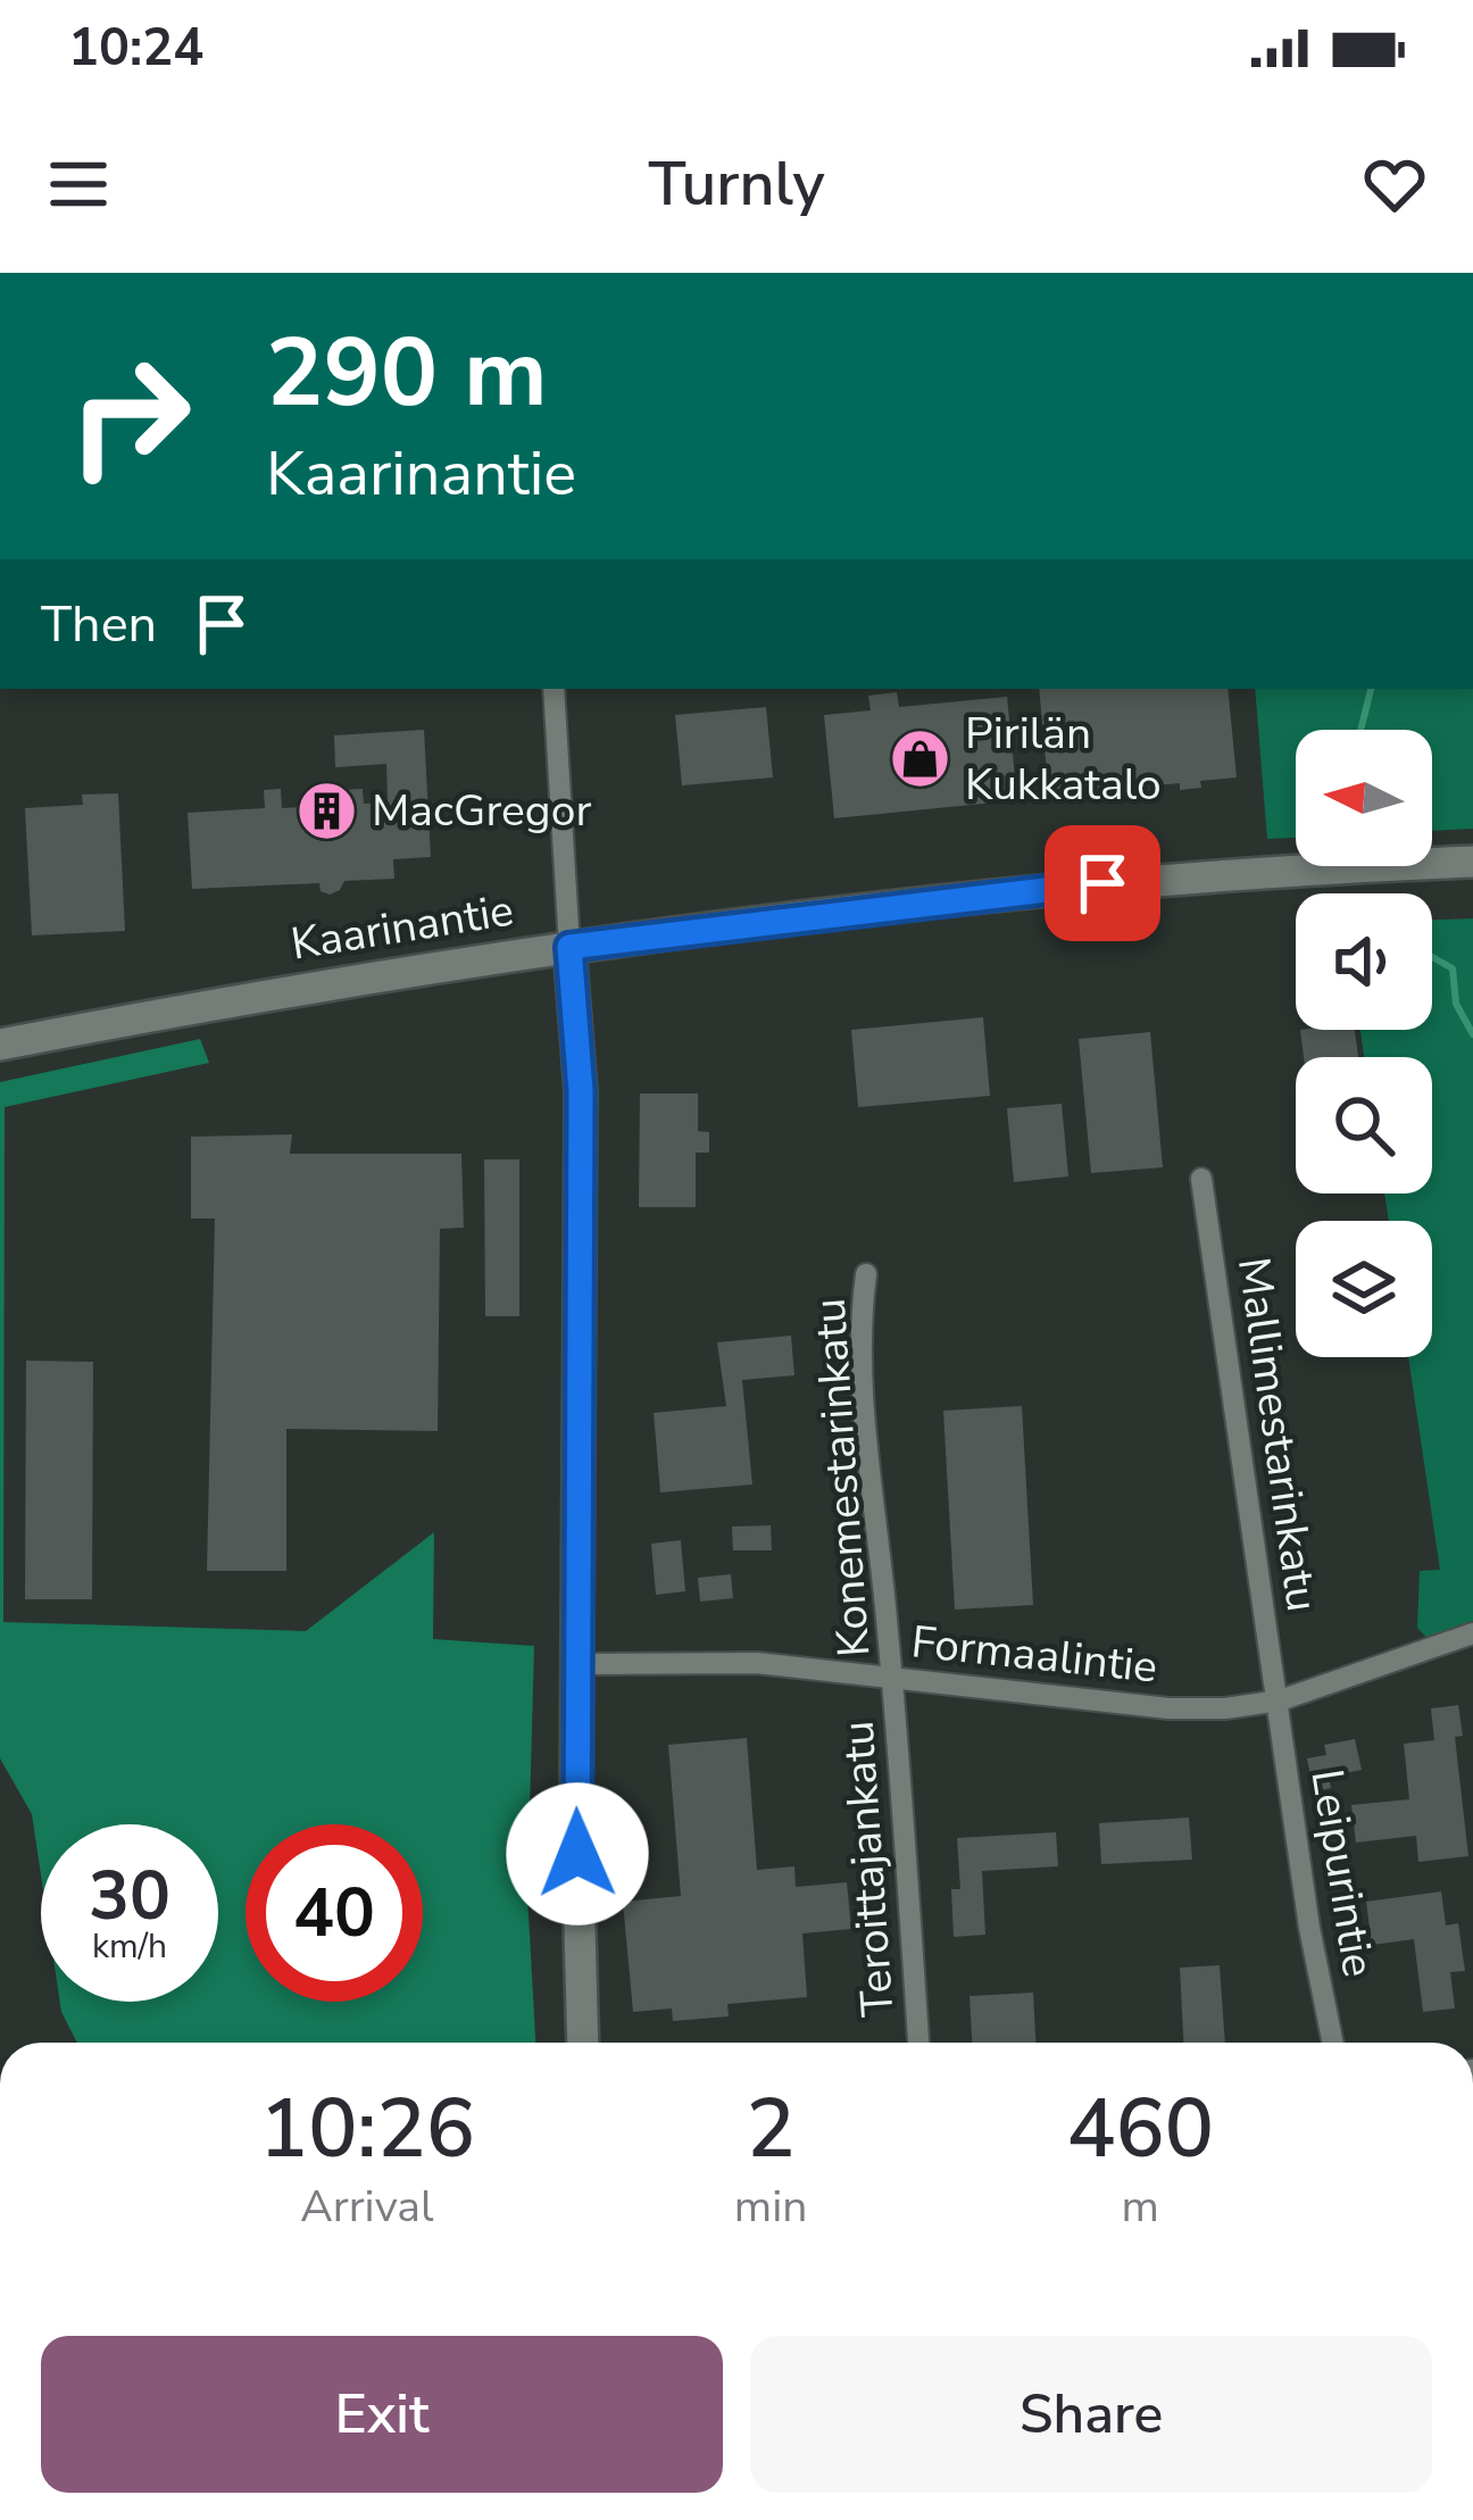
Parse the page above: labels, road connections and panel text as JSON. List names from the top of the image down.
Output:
{
  "streets": {
    "main road": ["Kaarinantie"],
    "street": [
      "Mallimestarinkatu",
      "Konemestarinkatu",
      "Formaalintie",
      "Teroittajankatu",
      "Leipurintie"
    ]
  },
  "crossings": [
    ["Mallimestarinkatu", "Formaalintie"],
    ["Mallimestarinkatu", "Leipurintie"],
    ["Konemestarinkatu", "Formaalintie"],
    ["Konemestarinkatu", "Teroittajankatu"],
    ["Formaalintie", "Teroittajankatu"],
    ["Formaalintie", "Leipurintie"]
  ],
  "places": {
    "shop": ["Pirilän Kukkatalo"],
    "building": ["MacGregor"]
  },
  "north": "left",
  "page": {
    "status": "10:24",
    "header": "Turnly",
    "turn": ["290 m", "Kaarinantie"],
    "then": "Then",
    "speed": "30 km/h",
    "limit": "40",
    "eta": [
      "10:26",
      "Arrival",
      "2",
      "min",
      "460",
      "m"
    ],
    "buttons": ["Exit", "Share"]
  }
}
